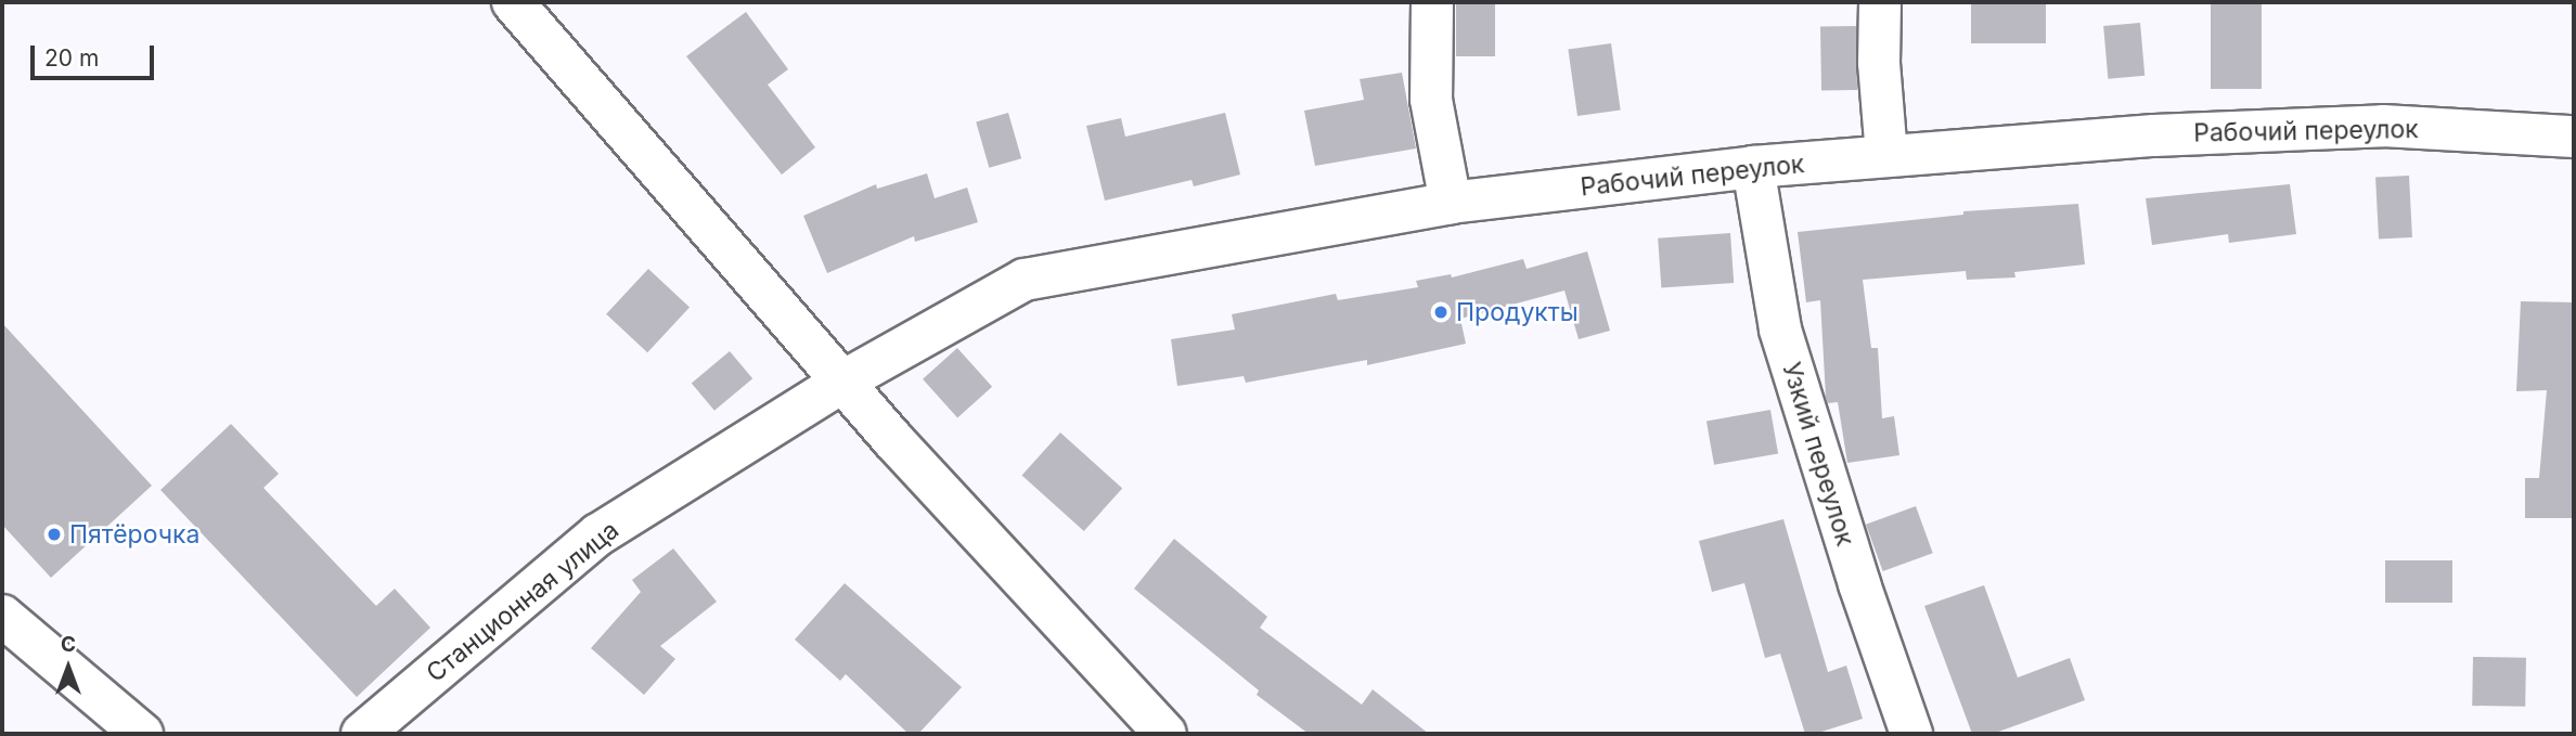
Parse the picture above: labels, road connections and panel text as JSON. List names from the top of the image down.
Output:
{
  "streets": {
    "street": ["Рабочий переулок", "Узкий переулок", "Станционная улица"]
  },
  "crossings": [
    ["Рабочий переулок", "Узкий переулок"],
    ["Рабочий переулок", "Станционная улица"]
  ],
  "places": ["Продукты", "Пятёрочка"],
  "scale_bar": "20 m",
  "north": "top"
}
